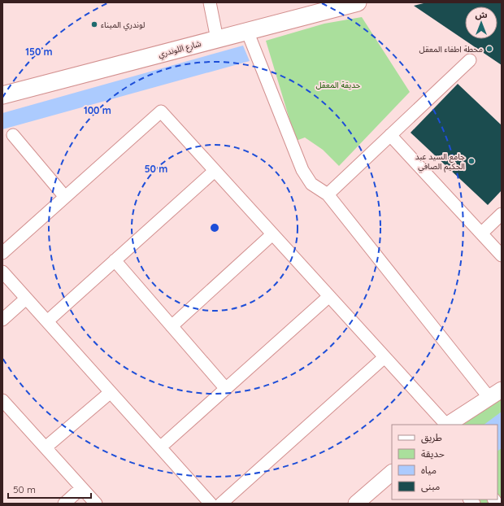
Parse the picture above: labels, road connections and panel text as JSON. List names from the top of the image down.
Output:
{
  "streets": {
    "main road": ["شارع اللوندري"]
  },
  "parks": ["حديقة المعقل"],
  "places": ["لوندري الميناء", "محطة اطفاء المعقل", "جامع السيد عبد الحكيم الصافي"],
  "legend": [
    "طريق",
    "حديقة",
    "مياه",
    "مبنى"
  ],
  "scale_bar": "50 m",
  "north": "top",
  "rings": ["150 m", "100 m", "50 m"]
}
